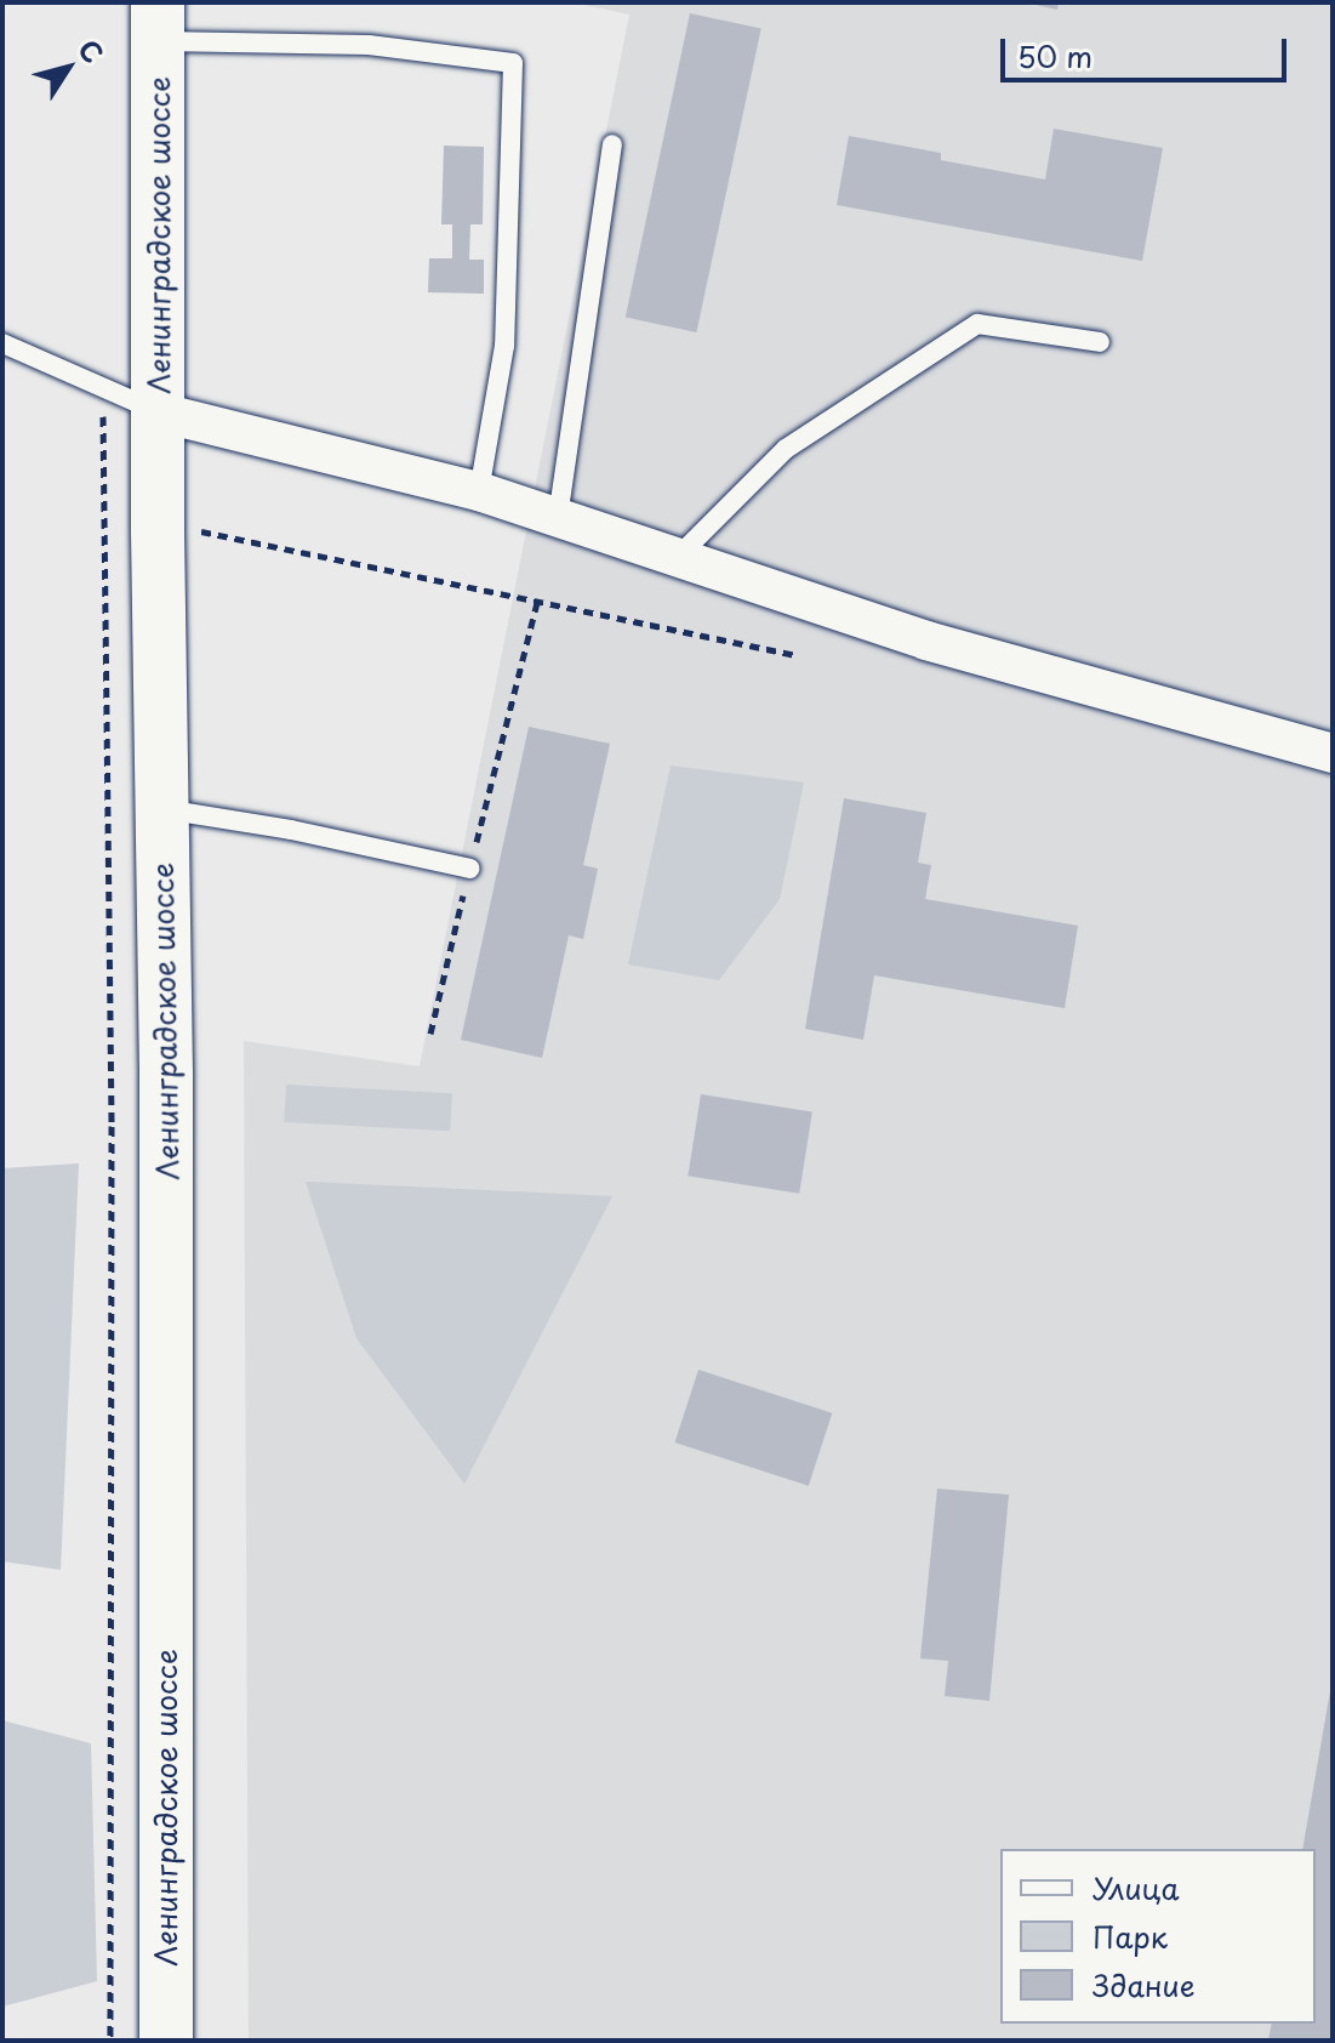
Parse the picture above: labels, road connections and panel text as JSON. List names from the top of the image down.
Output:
{
  "streets": {
    "main road": ["Ленинградское шоссе"]
  },
  "legend": ["Улица", "Парк", "Здание"],
  "scale_bar": "50 m",
  "north": "top right"
}
